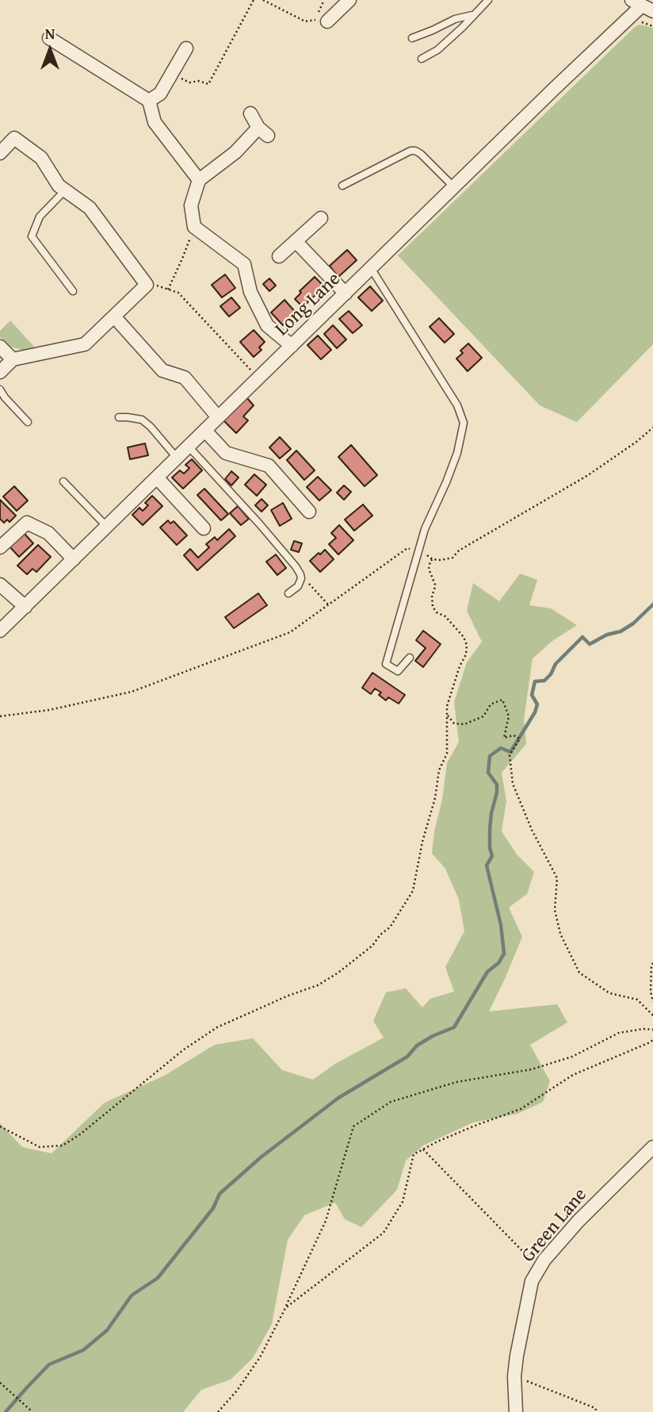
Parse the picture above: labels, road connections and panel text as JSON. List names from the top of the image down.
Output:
{
  "streets": {
    "street": ["Long Lane", "Green Lane"]
  },
  "north": "top"
}
